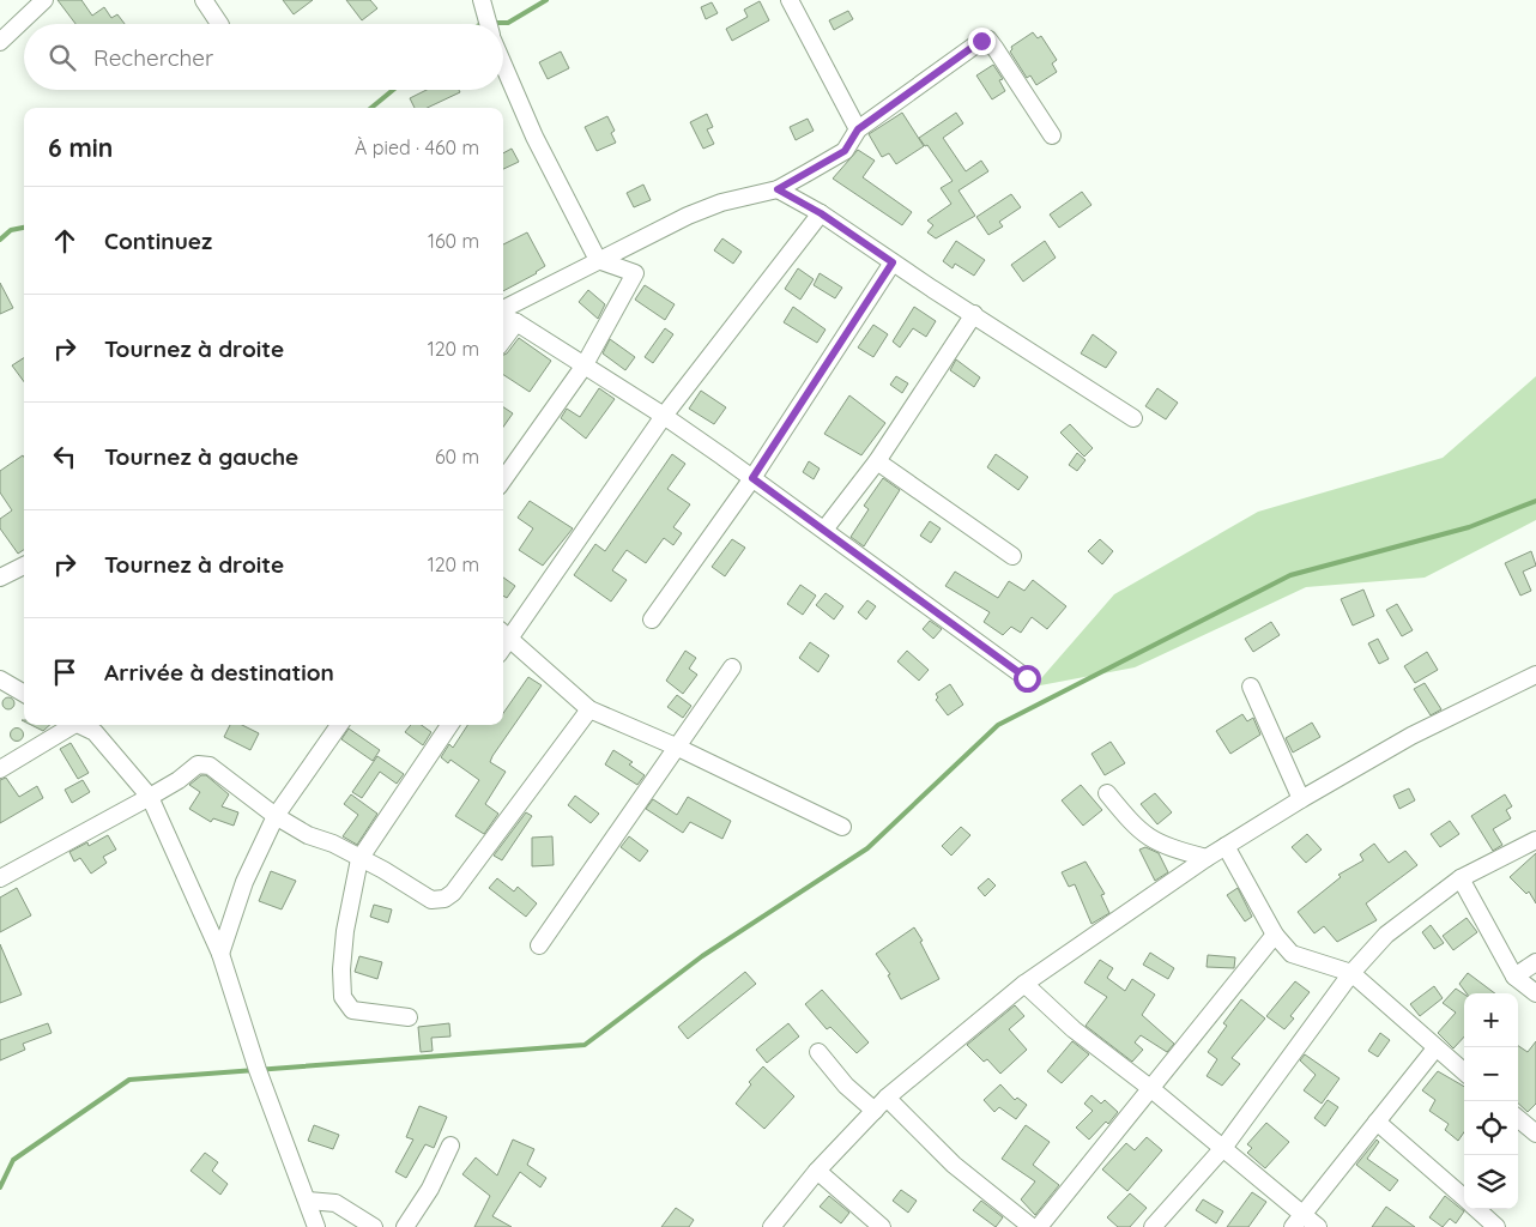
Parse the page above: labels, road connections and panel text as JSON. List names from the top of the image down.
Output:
{
  "page": {
    "search": "Rechercher",
    "heading": ["6 min", "À pied · 460 m"],
    "list": [
      ["Continuez", "160 m"],
      ["Tournez à droite", "120 m"],
      ["Tournez à gauche", "60 m"],
      ["Tournez à droite", "120 m"],
      "Arrivée à destination"
    ],
    "map_buttons": ["+", "−"]
  }
}
